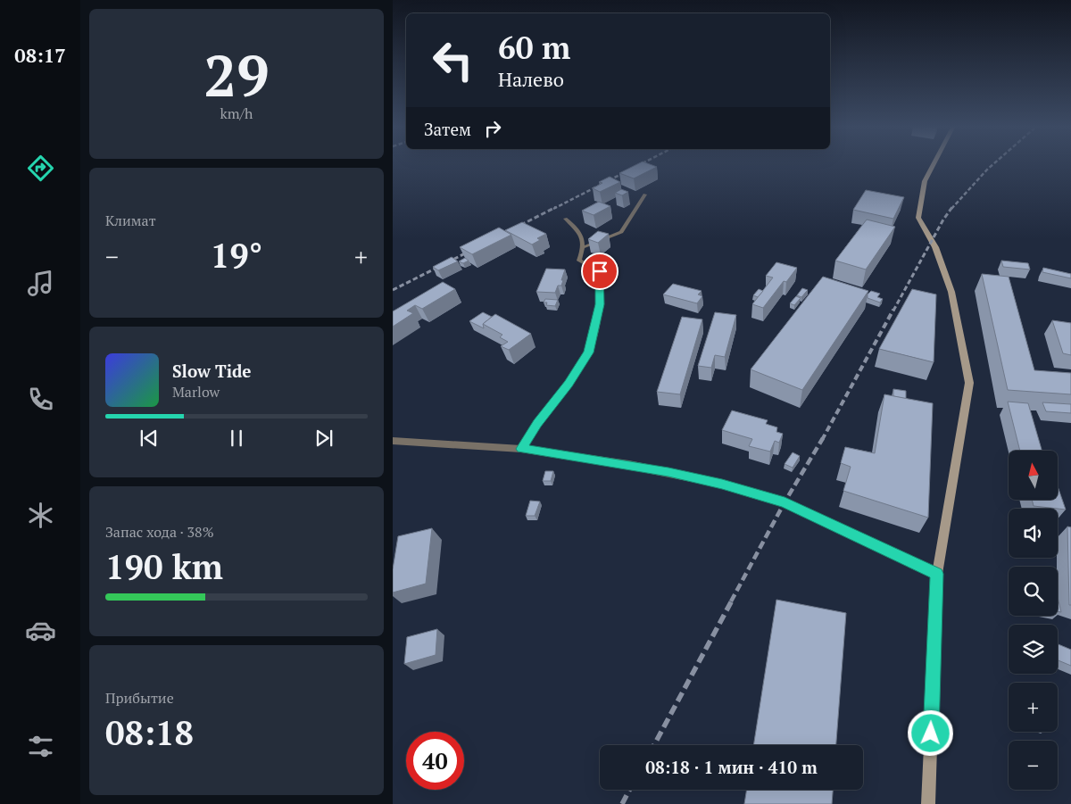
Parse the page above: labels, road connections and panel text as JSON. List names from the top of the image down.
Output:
{
  "north": "top",
  "page": {
    "tabs": "08:17",
    "tile": [
      ["29", "km/h"],
      "Климат",
      ["Запас хода · 38%", "190 km"],
      ["Прибытие", "08:18"]
    ],
    "turn": ["60 m", "Налево"],
    "then": "Затем",
    "heat": ["−", "19°", "+"],
    "song": ["Slow Tide", "Marlow"],
    "map_buttons": ["+", "−"],
    "limit": "40",
    "trip": "08:18 · 1 мин · 410 m"
  }
}
